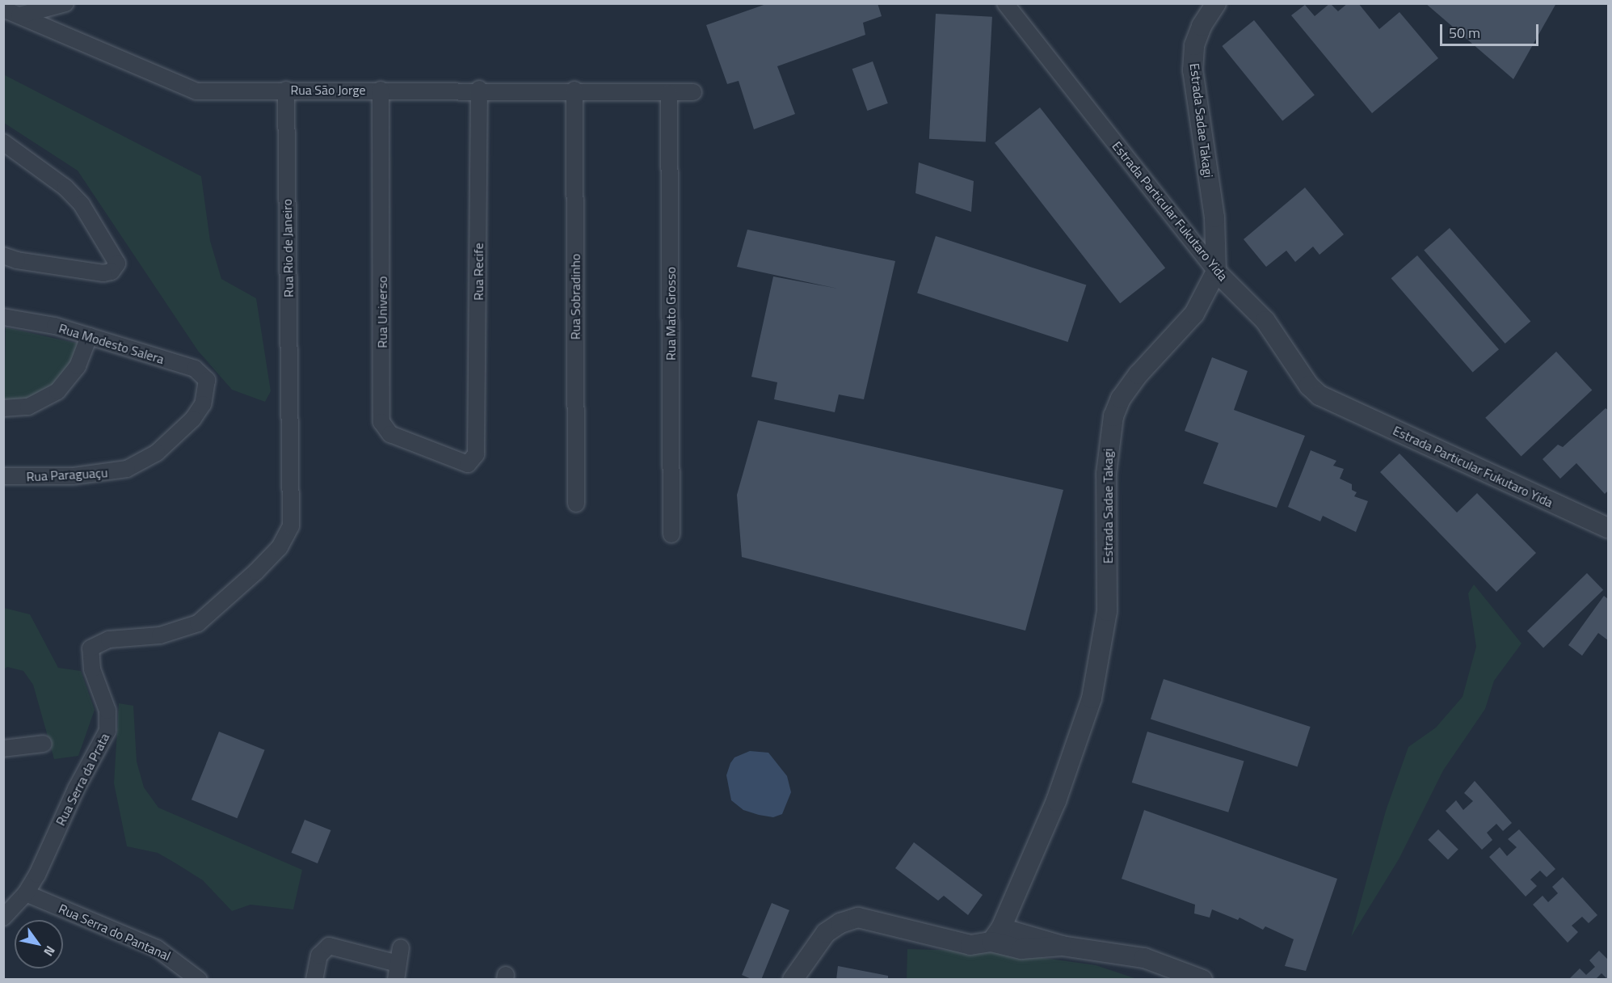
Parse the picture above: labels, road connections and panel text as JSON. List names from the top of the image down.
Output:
{
  "streets": {
    "street": [
      "Rua São Jorge",
      "Estrada Sadae Takagi",
      "Estrada Particular Fukutaro Yida",
      "Rua Rio de Janeiro",
      "Rua Recife",
      "Rua Sobradinho",
      "Rua Universo",
      "Rua Mato Grosso",
      "Rua Modesto Salera",
      "Rua Paraguaçu",
      "Rua Serra da Prata",
      "Rua Serra do Pantanal"
    ]
  },
  "crossings": [
    ["Rua São Jorge", "Rua Rio de Janeiro"],
    ["Rua São Jorge", "Rua Recife"],
    ["Rua São Jorge", "Rua Sobradinho"],
    ["Rua São Jorge", "Rua Universo"],
    ["Rua São Jorge", "Rua Mato Grosso"],
    ["Estrada Sadae Takagi", "Estrada Particular Fukutaro Yida"],
    ["Rua Rio de Janeiro", "Rua Serra da Prata"],
    ["Rua Recife", "Rua Universo"],
    ["Rua Modesto Salera", "Rua Paraguaçu"],
    ["Rua Serra da Prata", "Rua Serra do Pantanal"]
  ],
  "scale_bar": "50 m",
  "north": "bottom right"
}
